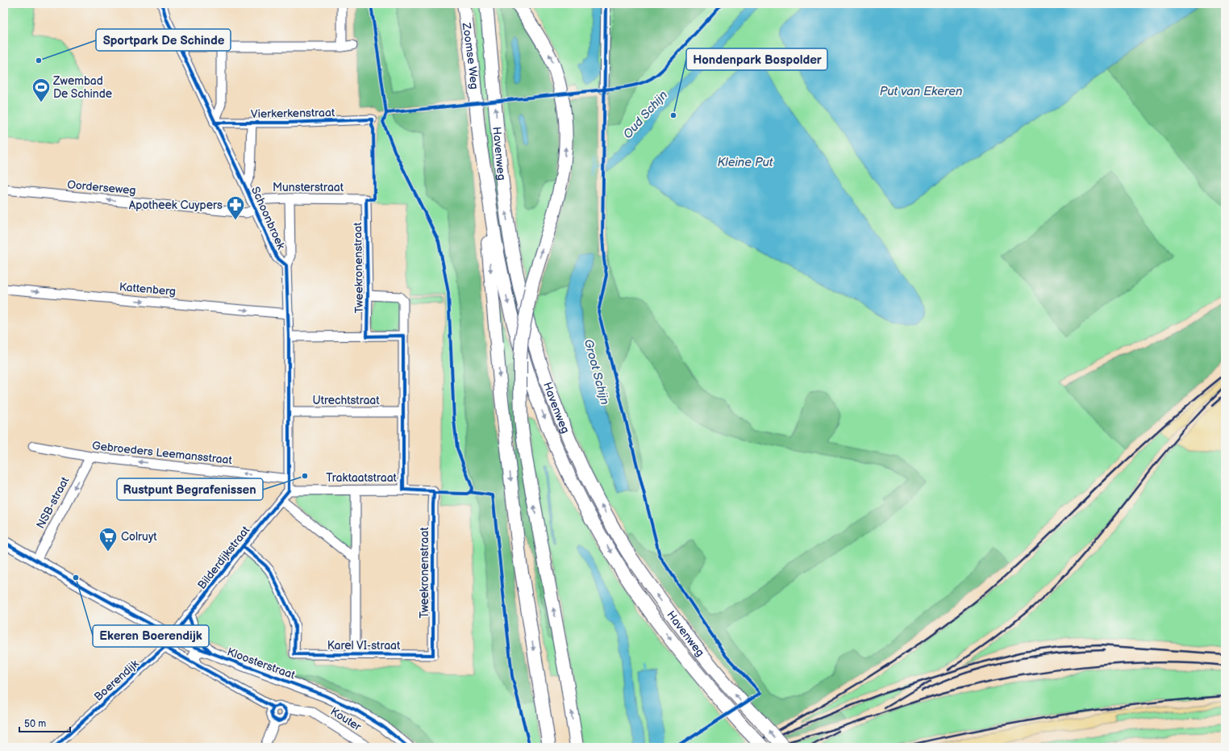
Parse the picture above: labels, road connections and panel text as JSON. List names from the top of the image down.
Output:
{
  "streets": {
    "highway": ["Zoomse Weg", "Havenweg"],
    "main road": ["Kloosterstraat"],
    "street": [
      "Vierkerkenstraat",
      "Oorderseweg",
      "Munsterstraat",
      "Schoonbroek",
      "Tweekronenstraat",
      "Kattenberg",
      "Utrechtstraat",
      "Gebroeders Leemansstraat",
      "Traktaatstraat",
      "NSB-straat",
      "Bilderdijkstraat",
      "Karel VI-straat",
      "Boerendijk",
      "Kouter"
    ]
  },
  "crossings": [
    ["Zoomse Weg", "Havenweg"],
    ["Vierkerkenstraat", "Schoonbroek"],
    ["Oorderseweg", "Schoonbroek"],
    ["Munsterstraat", "Schoonbroek"],
    ["Munsterstraat", "Tweekronenstraat"],
    ["Schoonbroek", "Kattenberg"],
    ["Schoonbroek", "Utrechtstraat"],
    ["Schoonbroek", "Gebroeders Leemansstraat"],
    ["Schoonbroek", "Traktaatstraat"],
    ["Schoonbroek", "Bilderdijkstraat"],
    ["Tweekronenstraat", "Utrechtstraat"],
    ["Tweekronenstraat", "Traktaatstraat"],
    ["Tweekronenstraat", "Karel VI-straat"],
    ["Gebroeders Leemansstraat", "NSB-straat"],
    ["Traktaatstraat", "Bilderdijkstraat"],
    ["NSB-straat", "Kloosterstraat"],
    ["Bilderdijkstraat", "Karel VI-straat"],
    ["Bilderdijkstraat", "Kloosterstraat"],
    ["Bilderdijkstraat", "Boerendijk"],
    ["Kloosterstraat", "Boerendijk"]
  ],
  "one_way": [
    "Oorderseweg",
    "Kattenberg",
    "Gebroeders Leemansstraat",
    "NSB-straat"
  ],
  "water": [
    "Put van Ekeren",
    "Oud Schijn",
    "Kleine Put",
    "Groot Schijn"
  ],
  "places": {
    "other": [
      "Sportpark De Schinde",
      "Hondenpark Bospolder",
      "Rustpunt Begrafenissen",
      "Ekeren Boerendijk"
    ],
    "sports": ["Zwembad De Schinde"],
    "pharmacy": ["Apotheek Cuypers"],
    "supermarket": ["Colruyt"]
  },
  "scale_bar": "50 m"
}
